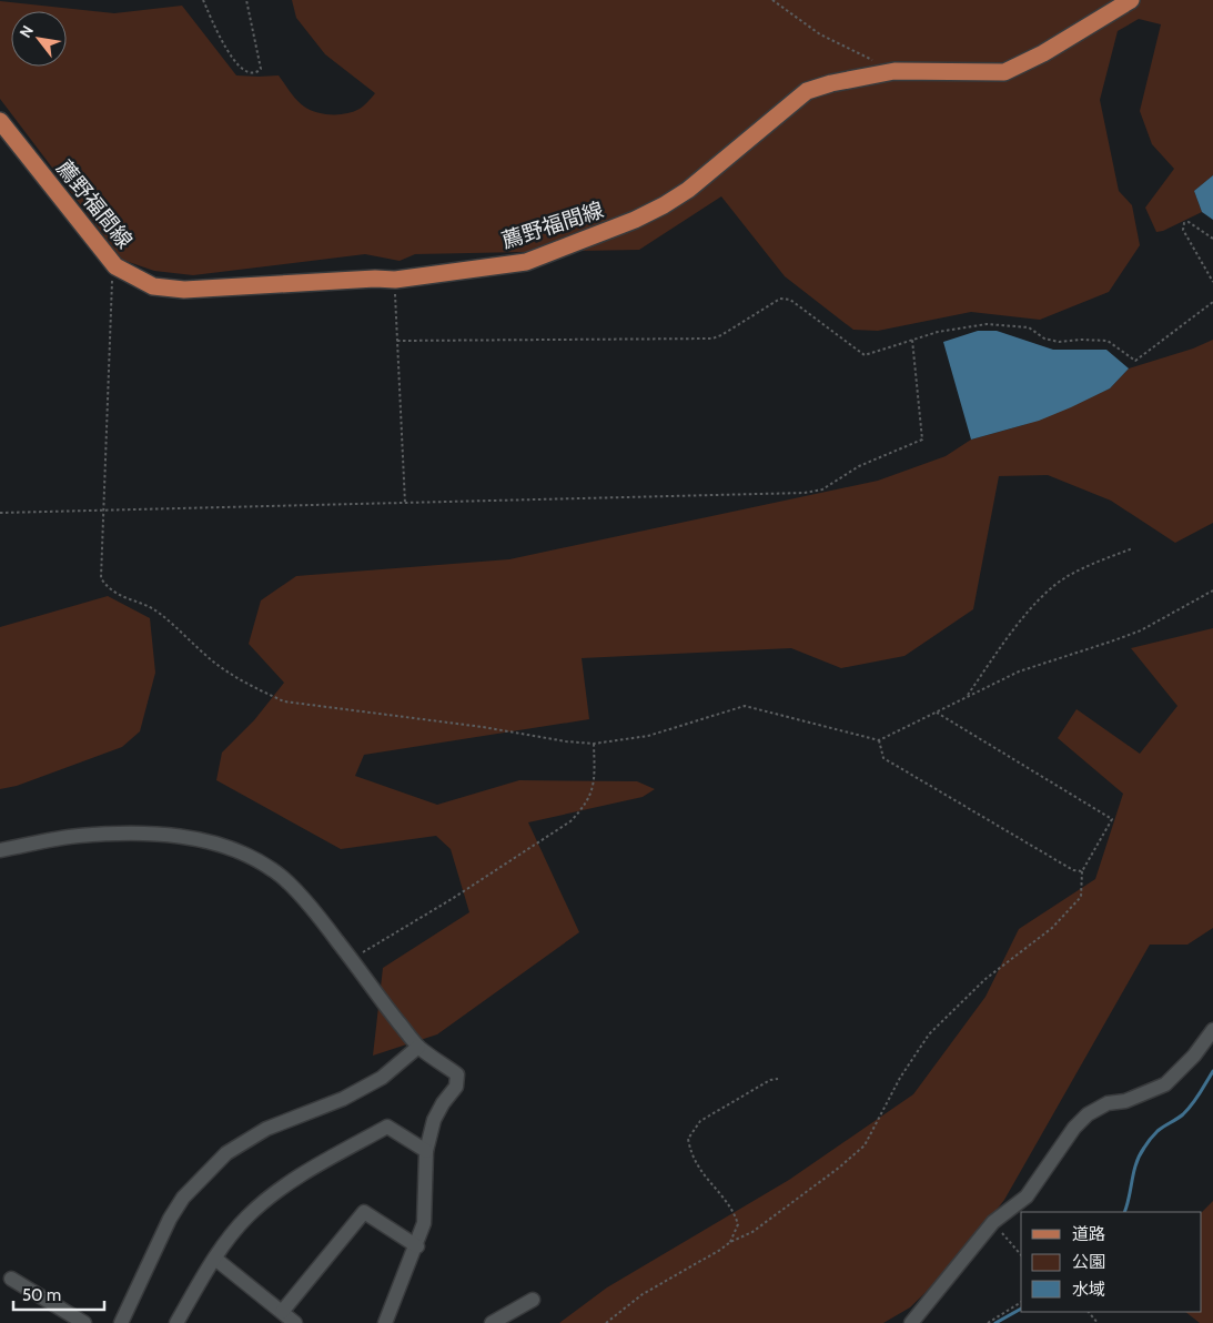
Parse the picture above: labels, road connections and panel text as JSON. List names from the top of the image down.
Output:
{
  "streets": {
    "main road": ["薦野福間線"]
  },
  "legend": ["道路", "公園", "水域"],
  "scale_bar": "50 m",
  "north": "top left"
}
